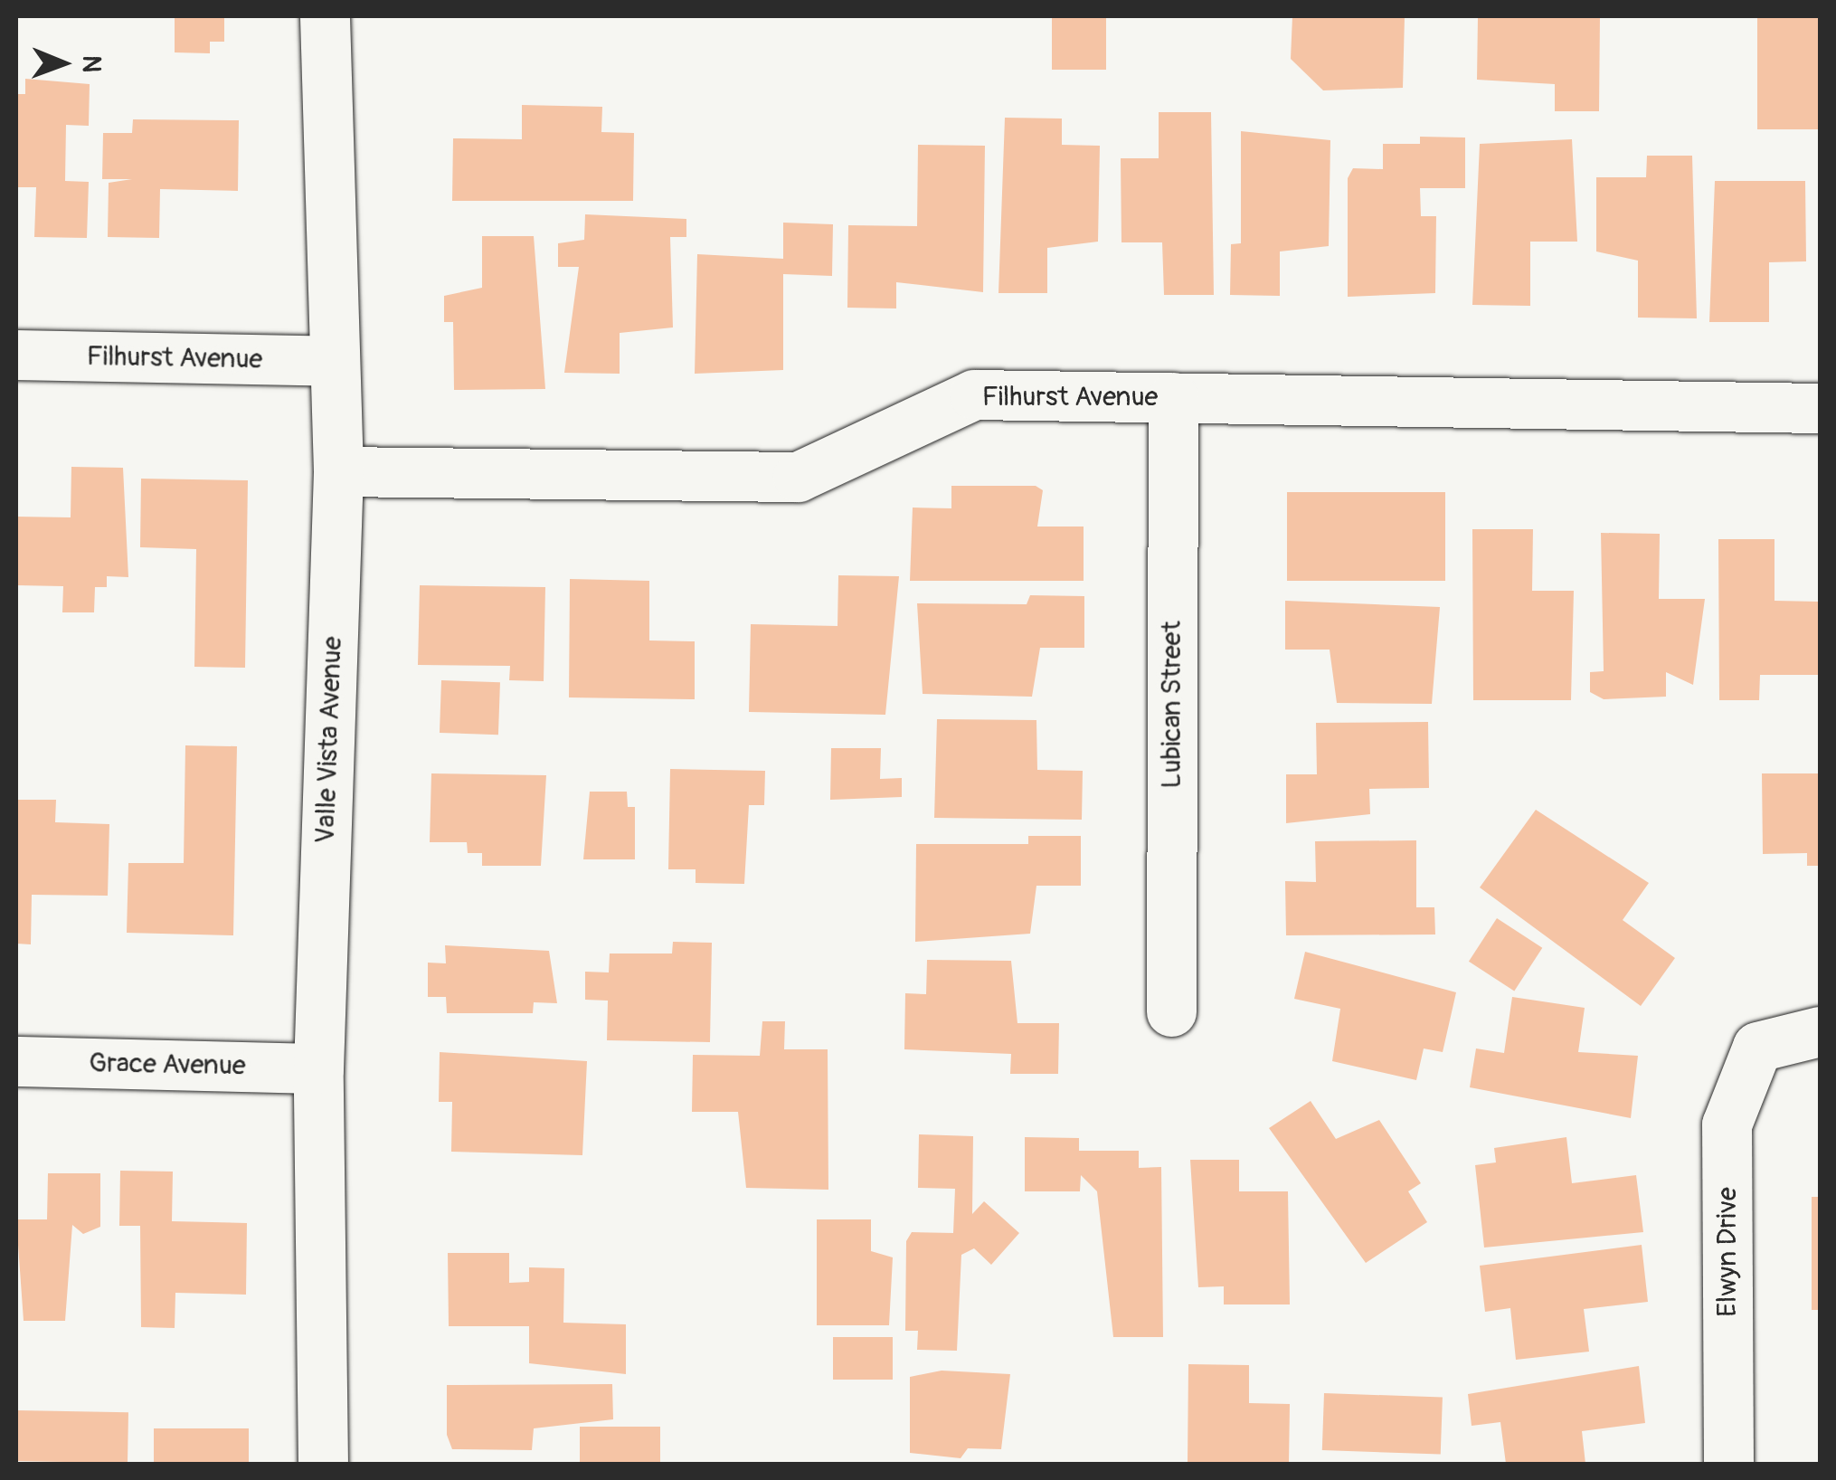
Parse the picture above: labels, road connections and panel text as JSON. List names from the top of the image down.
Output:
{
  "streets": {
    "street": [
      "Filhurst Avenue",
      "Lubican Street",
      "Valle Vista Avenue",
      "Grace Avenue",
      "Elwyn Drive"
    ]
  },
  "crossings": [
    ["Filhurst Avenue", "Lubican Street"],
    ["Filhurst Avenue", "Valle Vista Avenue"],
    ["Valle Vista Avenue", "Grace Avenue"]
  ],
  "north": "right"
}
